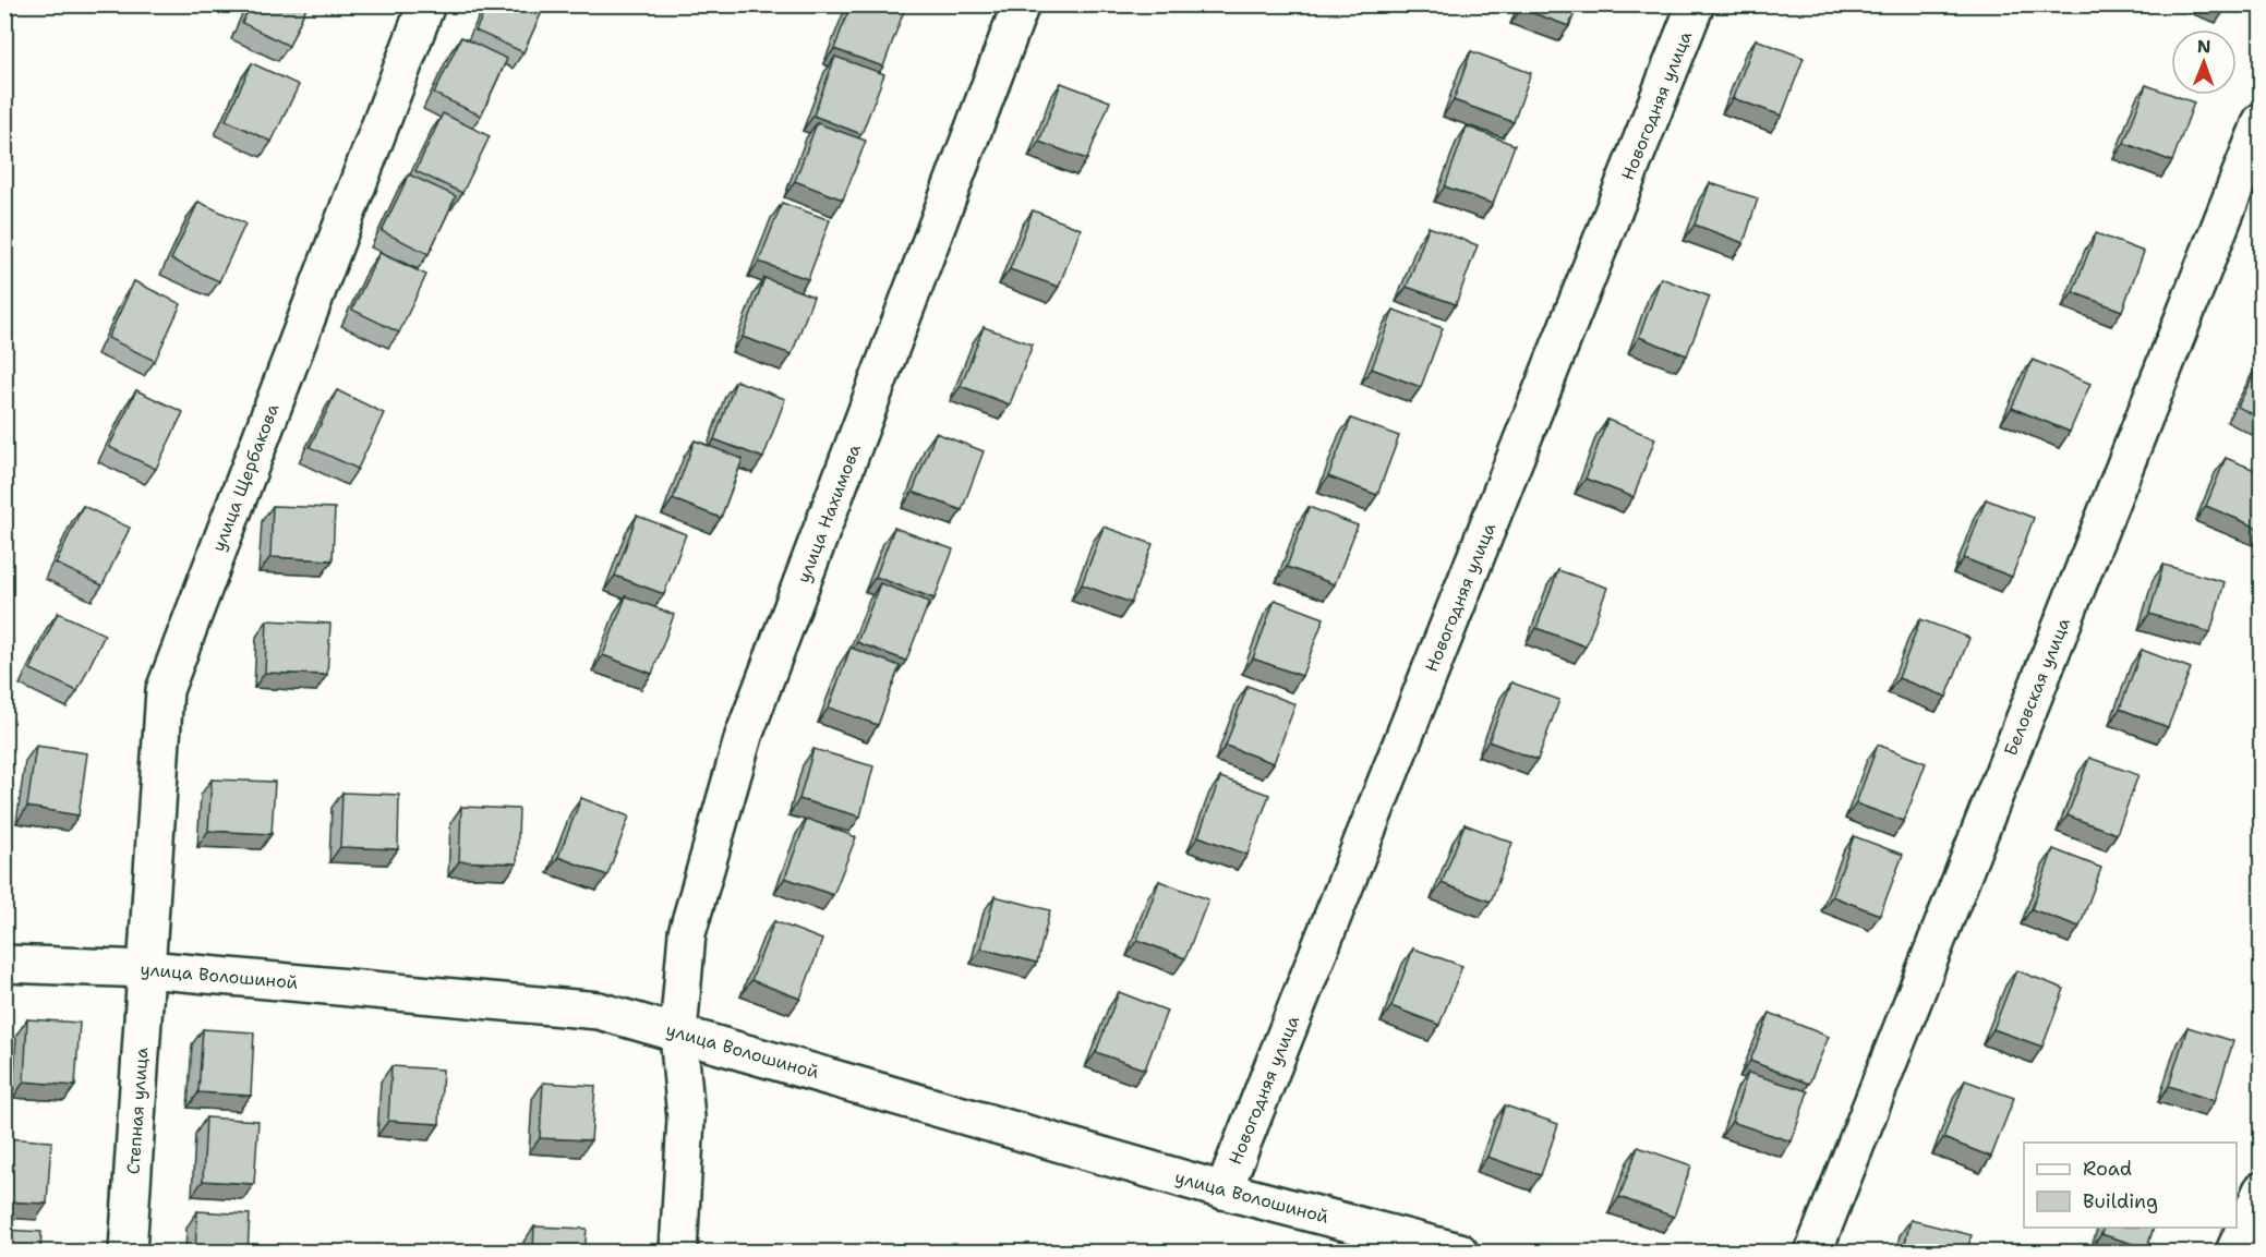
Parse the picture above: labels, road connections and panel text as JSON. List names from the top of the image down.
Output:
{
  "streets": {
    "street": [
      "Новогодняя улица",
      "улица Щербакова",
      "улица Нахимова",
      "Беловская улица",
      "улица Волошиной",
      "Степная улица"
    ]
  },
  "crossings": [
    ["Новогодняя улица", "улица Волошиной"],
    ["улица Щербакова", "улица Волошиной"],
    ["улица Щербакова", "Степная улица"],
    ["улица Нахимова", "улица Волошиной"],
    ["улица Волошиной", "Степная улица"]
  ],
  "legend": ["Road", "Building"],
  "north": "top"
}
